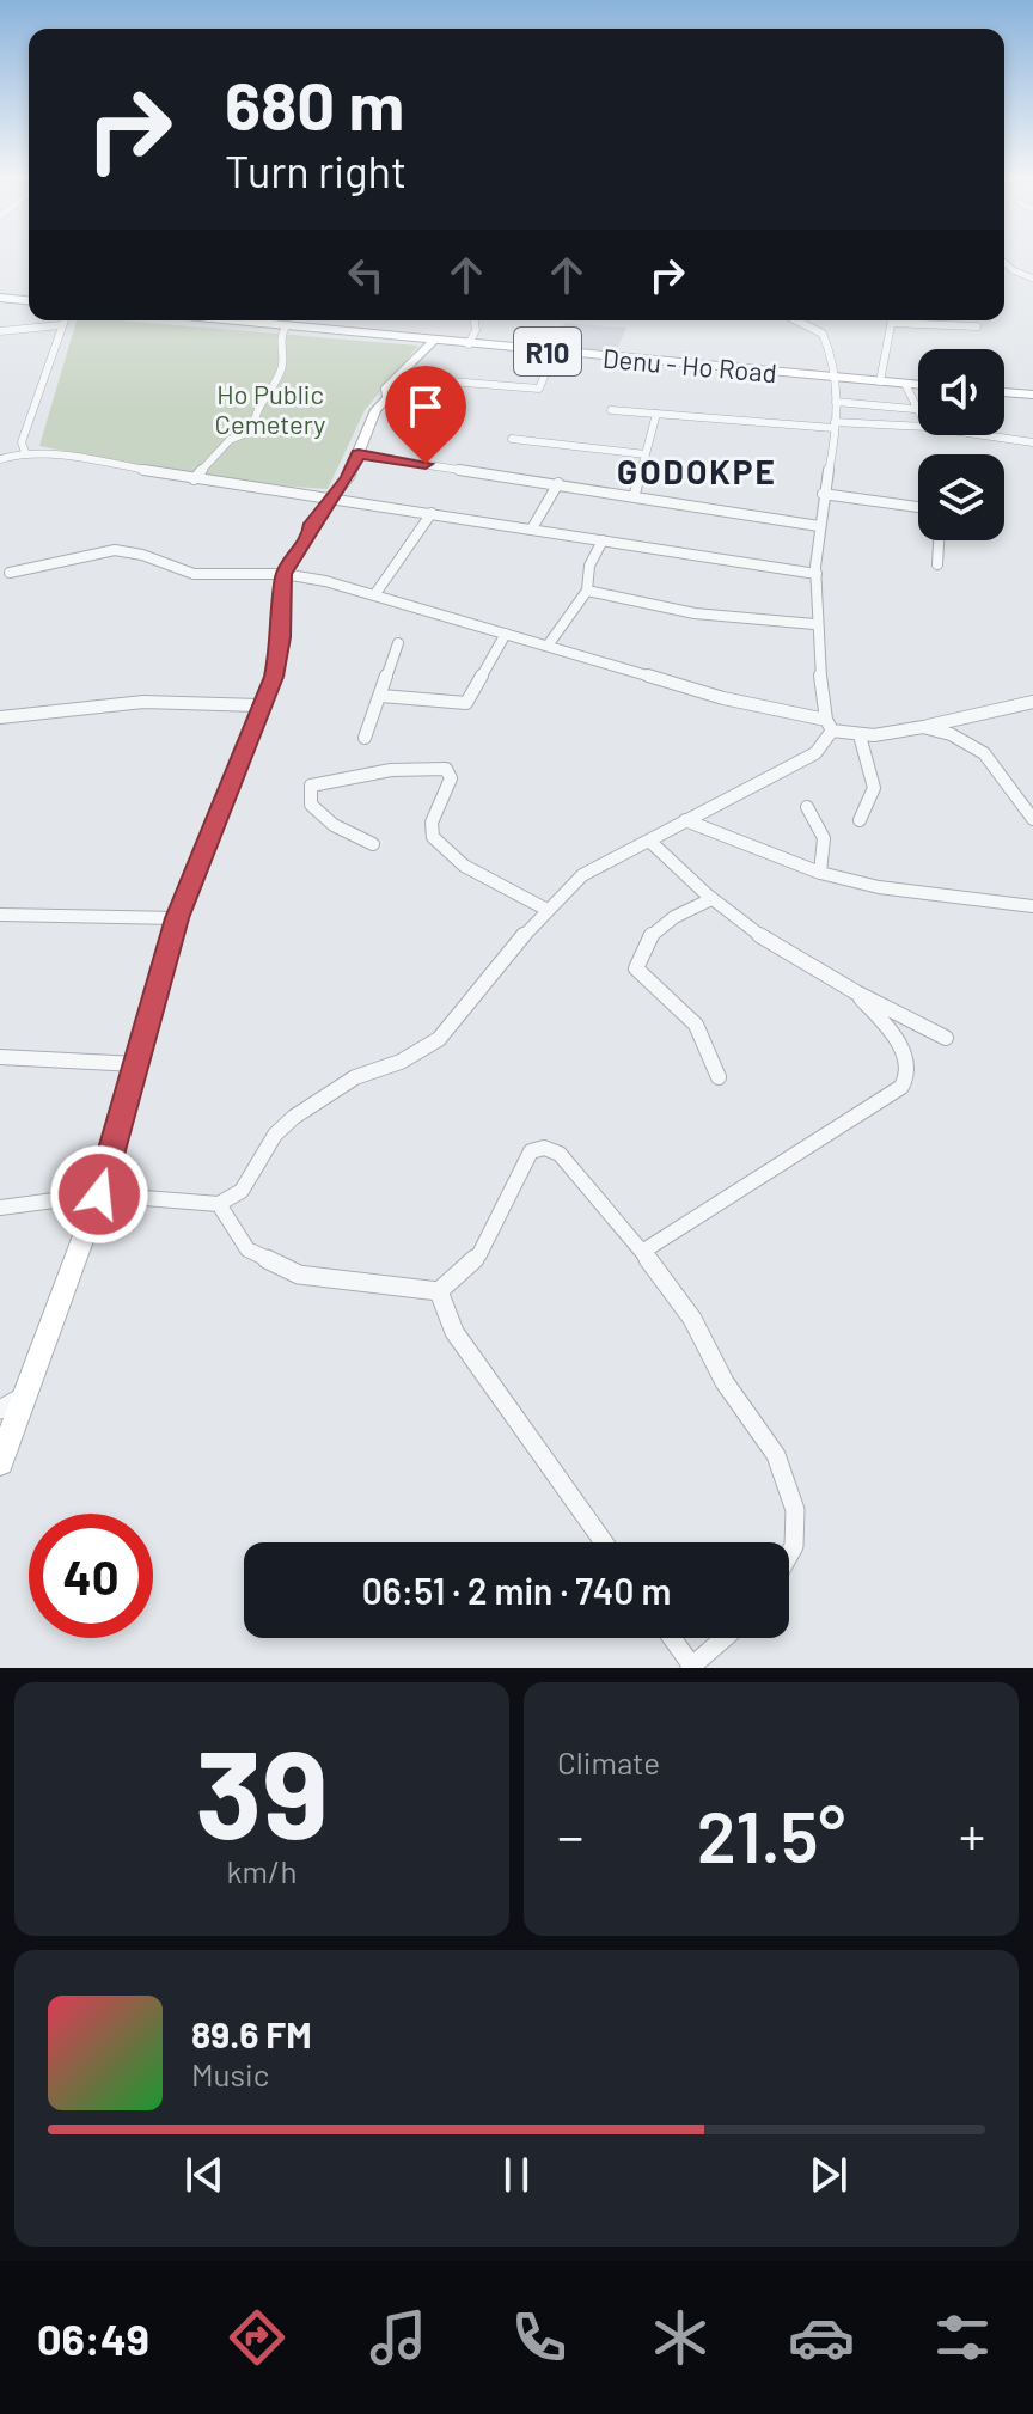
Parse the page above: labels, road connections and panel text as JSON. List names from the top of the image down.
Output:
{
  "streets": {
    "main road": ["R10", "Denu - Ho Road"]
  },
  "districts": ["GODOKPE"],
  "parks": ["Ho Public Cemetery"],
  "page": {
    "turn": ["680 m", "Turn right"],
    "limit": "40",
    "trip": "06:51 · 2 min · 740 m",
    "tile": [
      ["39", "km/h"],
      "Climate"
    ],
    "heat": ["−", "21.5°", "+"],
    "song": ["89.6 FM", "Music"],
    "tabs": "06:49"
  }
}
